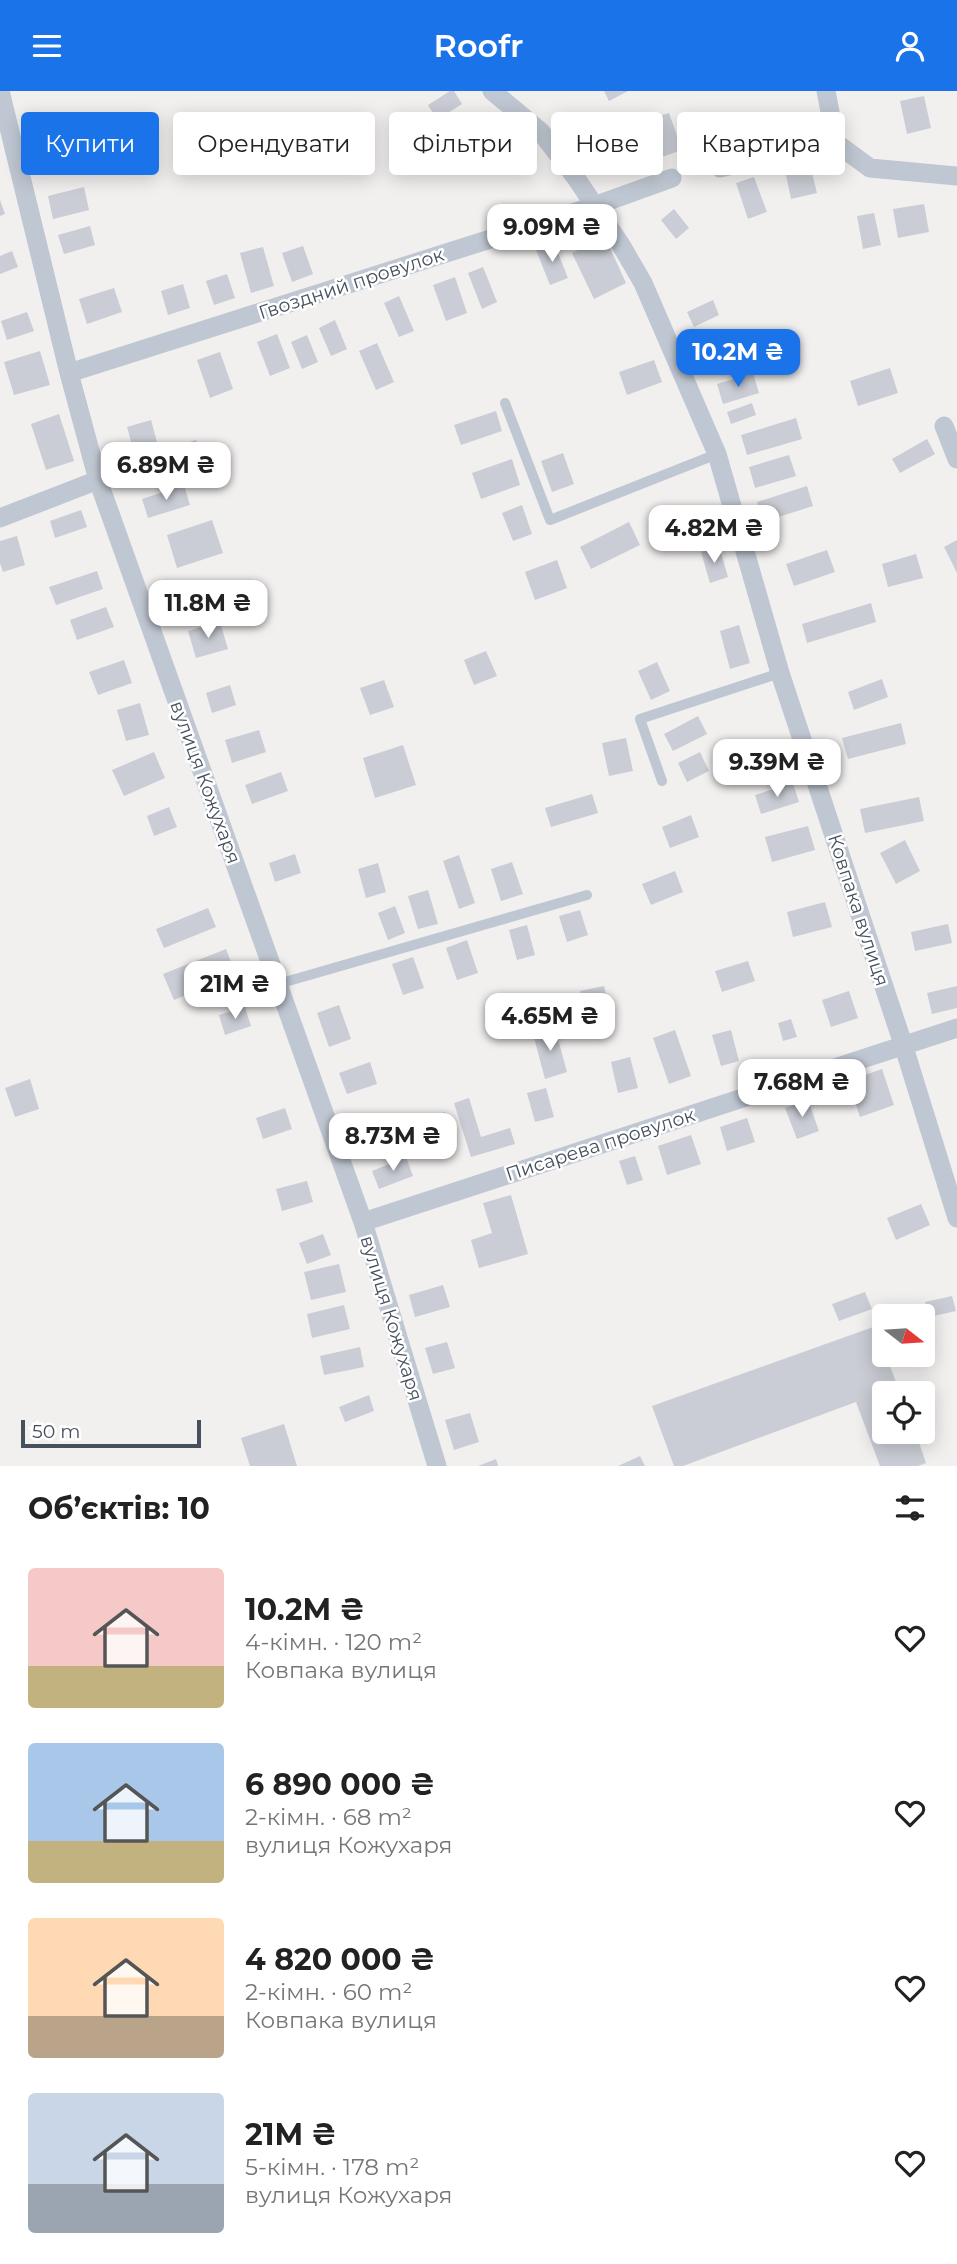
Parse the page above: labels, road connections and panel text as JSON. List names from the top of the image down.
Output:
{
  "streets": {
    "street": [
      "Гвоздний провулок",
      "вулиця Кожухаря",
      "Ковпака вулиця",
      "Писарева провулок"
    ]
  },
  "crossings": [
    ["Гвоздний провулок", "вулиця Кожухаря"],
    ["Гвоздний провулок", "Ковпака вулиця"],
    ["вулиця Кожухаря", "Писарева провулок"],
    ["Ковпака вулиця", "Писарева провулок"]
  ],
  "scale_bar": "50 m",
  "north": "right",
  "page": {
    "header": "Roofr",
    "chip": [
      "Купити",
      "Орендувати",
      "Фільтри",
      "Нове",
      "Квартира"
    ],
    "price": [
      "9.09M ₴",
      "10.2M ₴",
      "6.89M ₴",
      "4.82M ₴",
      "11.8M ₴",
      "9.39M ₴",
      "21M ₴",
      "4.65M ₴",
      "7.68M ₴",
      "8.73M ₴"
    ],
    "scale": "50 m",
    "heading": "Об’єктів: 10",
    "list": [
      {
        "name": "10.2M ₴",
        "note": "4-кімн. · 120 m² · Ковпака вулиця"
      },
      {
        "name": "6 890 000 ₴",
        "note": "2-кімн. · 68 m² · вулиця Кожухаря"
      },
      {
        "name": "4 820 000 ₴",
        "note": "2-кімн. · 60 m² · Ковпака вулиця"
      },
      {
        "name": "21M ₴",
        "note": "5-кімн. · 178 m² · вулиця Кожухаря"
      }
    ]
  }
}
